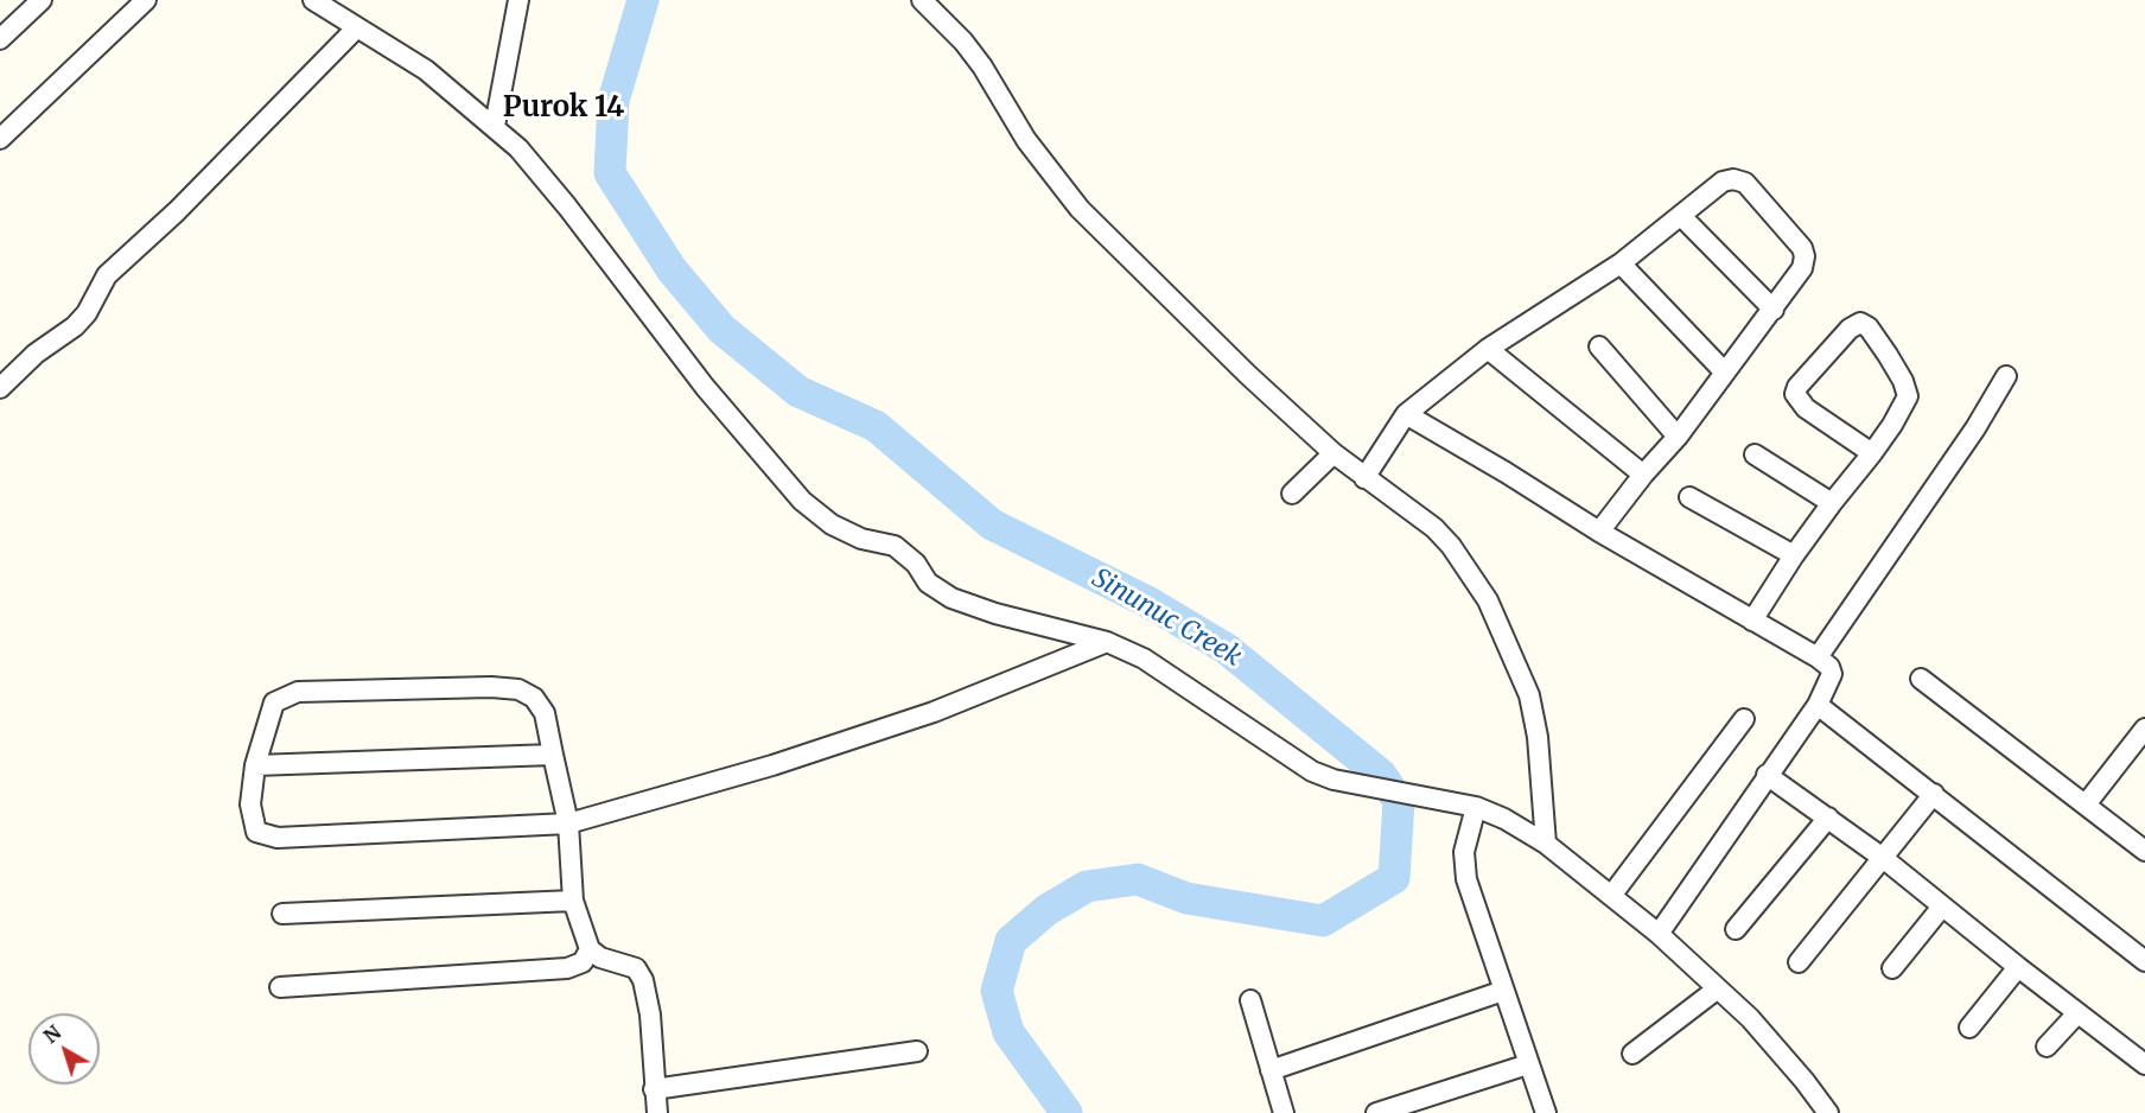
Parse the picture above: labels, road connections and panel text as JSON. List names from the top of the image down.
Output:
{
  "districts": ["Purok 14"],
  "water": ["Sinunuc Creek"],
  "north": "top left"
}
